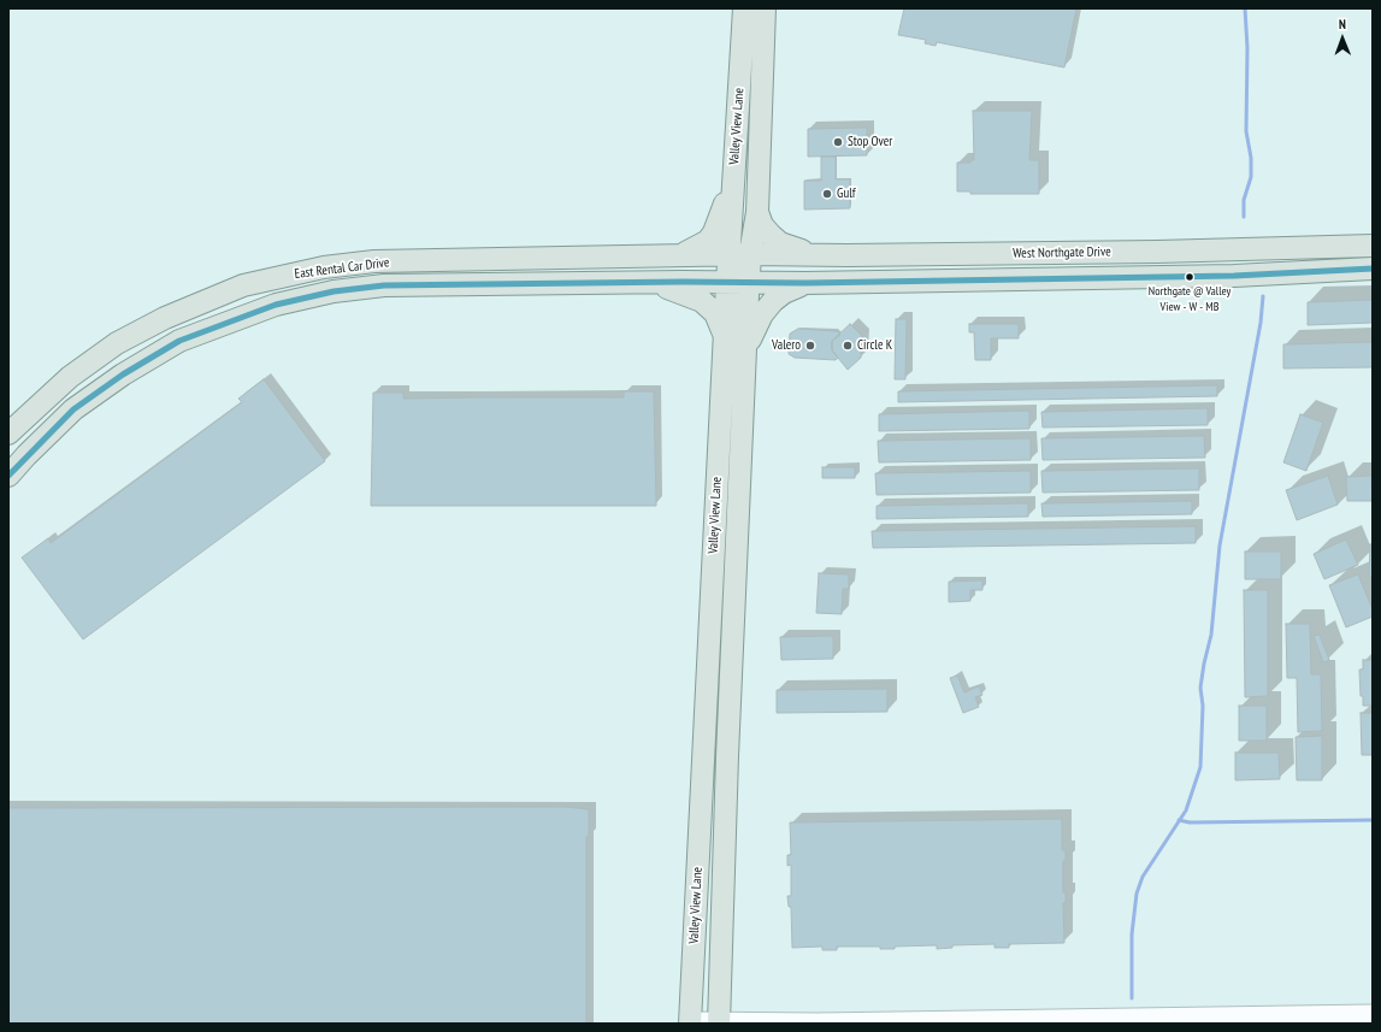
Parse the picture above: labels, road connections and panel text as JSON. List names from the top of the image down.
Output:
{
  "streets": {
    "main road": ["Valley View Lane", "West Northgate Drive", "East Rental Car Drive"]
  },
  "crossings": [
    ["Valley View Lane", "West Northgate Drive"],
    ["Valley View Lane", "East Rental Car Drive"],
    ["West Northgate Drive", "East Rental Car Drive"]
  ],
  "places": [
    "Stop Over",
    "Gulf",
    "Northgate @ Valley View - W - MB",
    "Valero",
    "Circle K"
  ],
  "north": "top"
}
